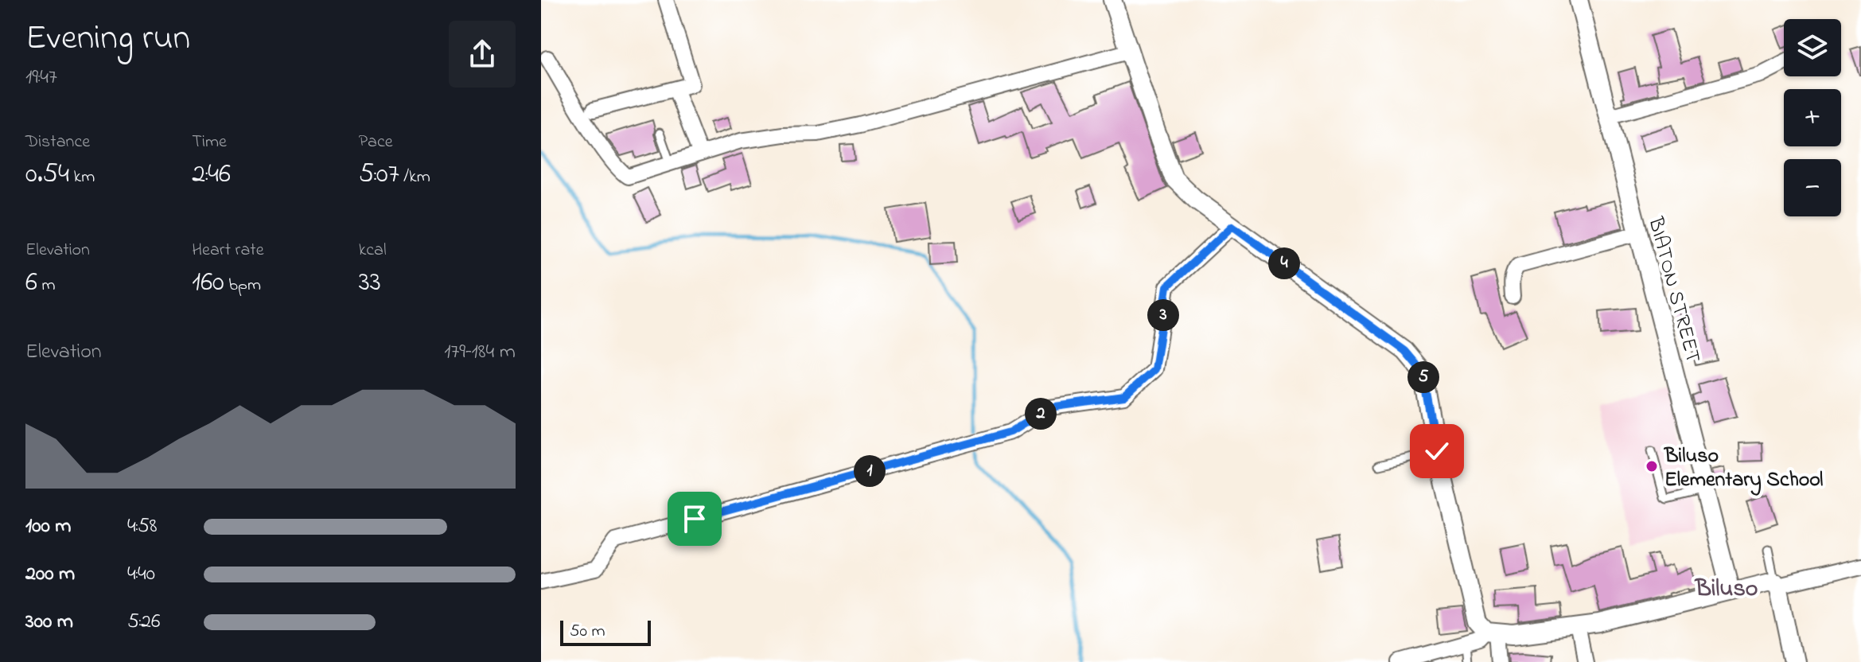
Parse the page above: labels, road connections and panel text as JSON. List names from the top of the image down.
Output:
{
  "streets": {
    "street": ["BIATON STREET"]
  },
  "districts": ["Biluso"],
  "places": ["Biluso Elementary School"],
  "scale_bar": "50 m",
  "page": {
    "heading": ["Evening run", "19:47"],
    "map_buttons": ["+", "−"],
    "stats": [
      ["Distance", "0.54 km"],
      ["Time", "2:46"],
      ["Pace", "5:07 /km"],
      ["Elevation", "6 m"],
      ["Heart rate", "160 bpm"],
      ["kcal", "33"]
    ],
    "pins": [
      "4",
      "3",
      "5",
      "2",
      "1"
    ],
    "chart": ["Elevation", "179–184 m"],
    "list": [
      {
        "name": "100 m",
        "note": "4:58"
      },
      {
        "name": "200 m",
        "note": "4:40"
      },
      {
        "name": "300 m",
        "note": "5:26"
      }
    ],
    "scale": "50 m"
  }
}
